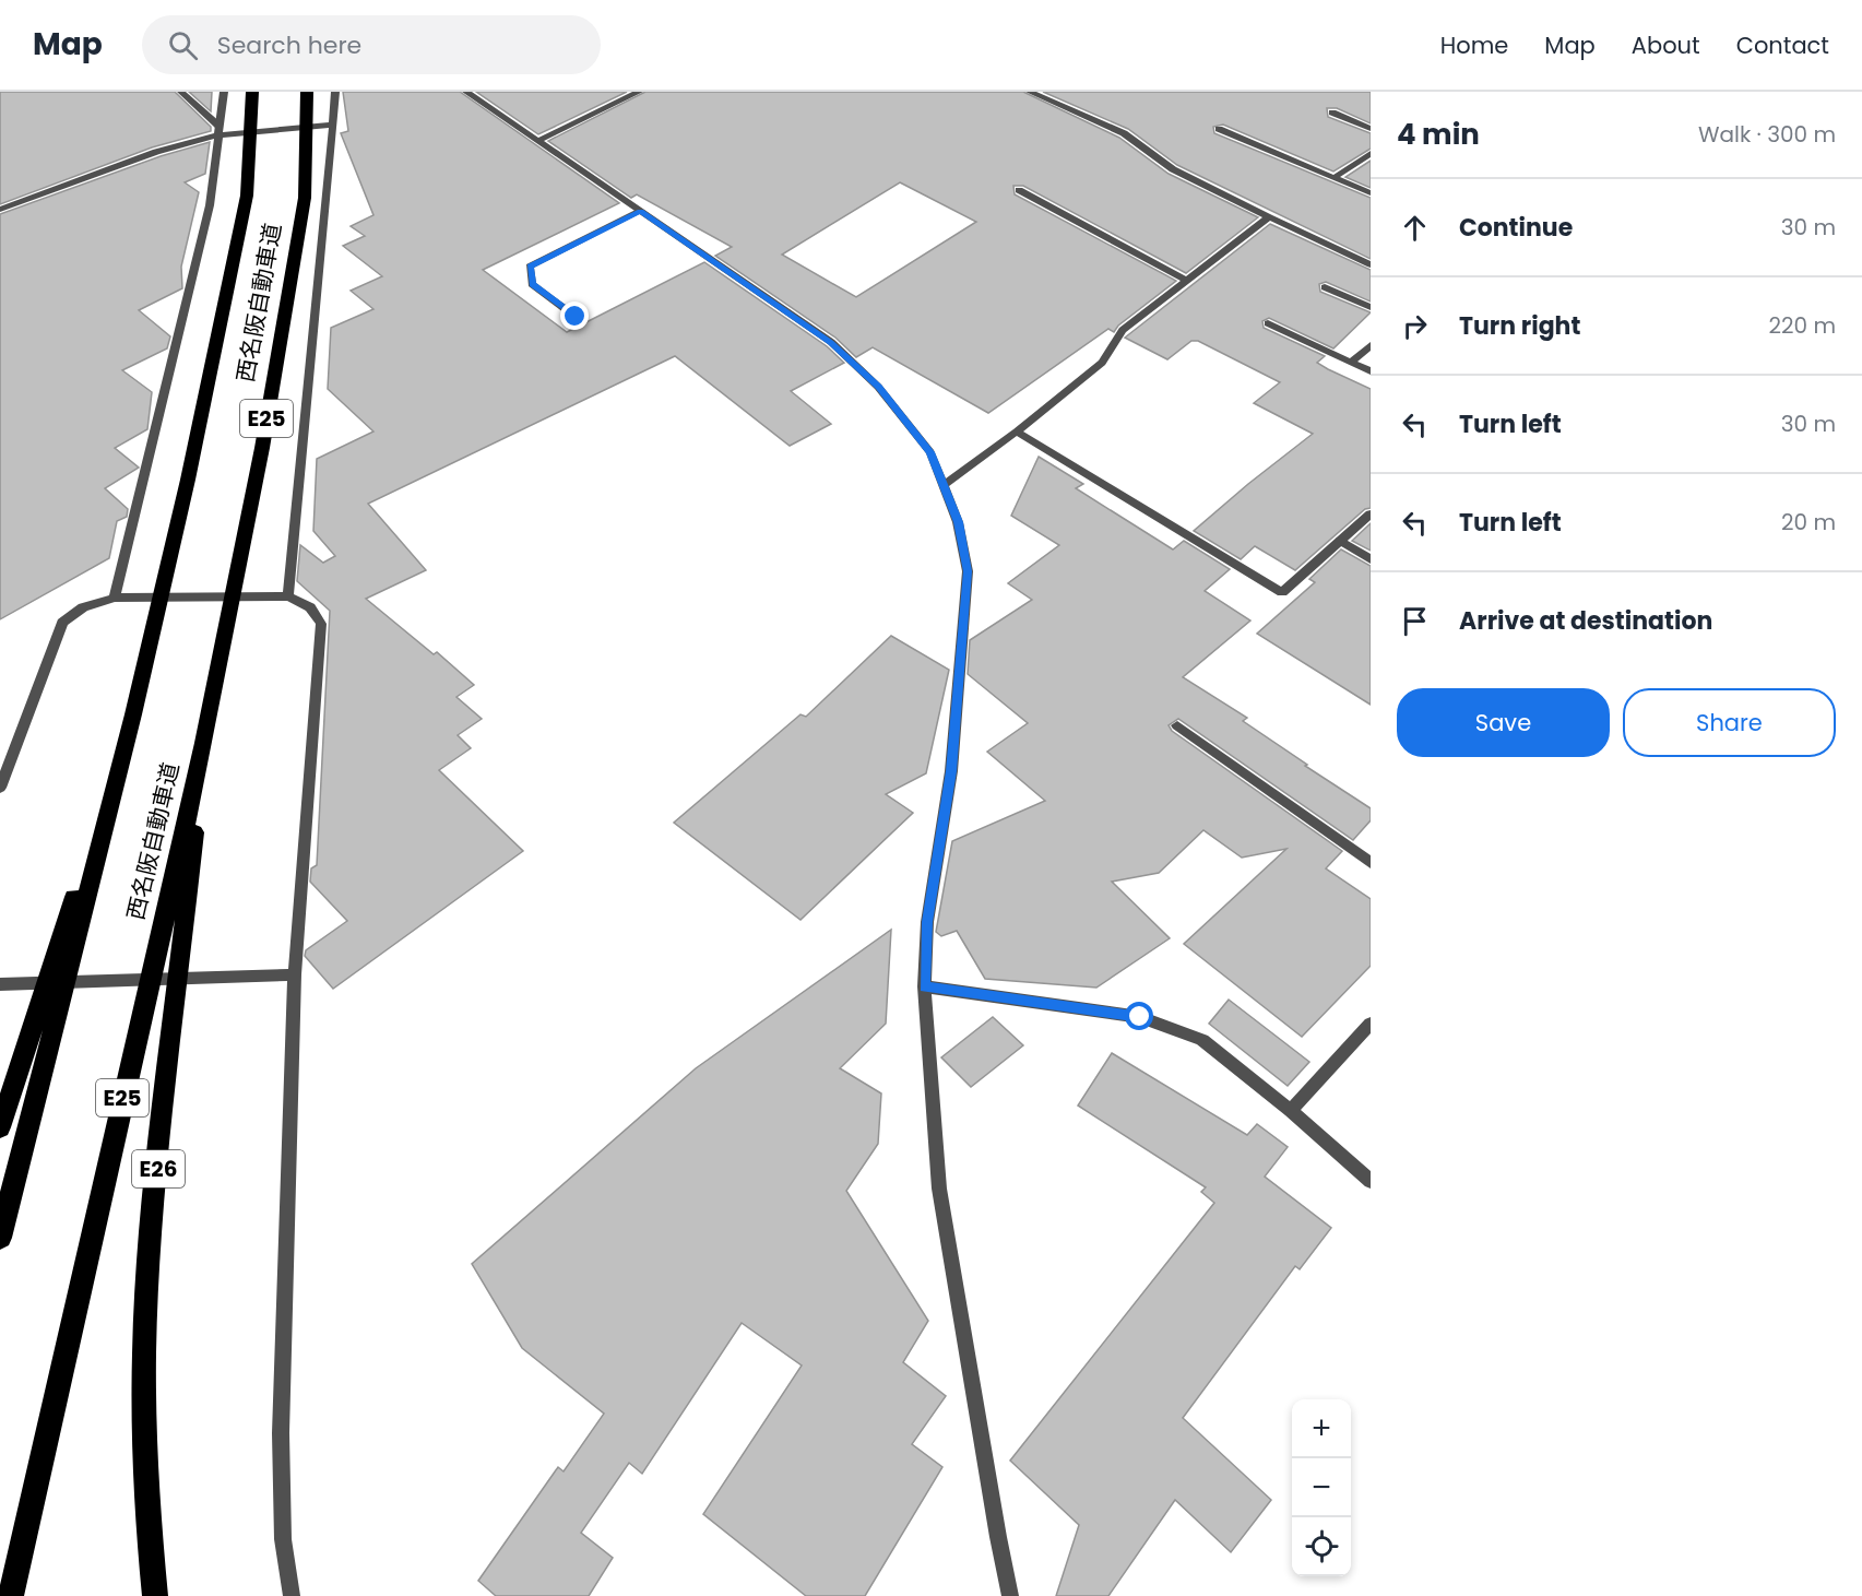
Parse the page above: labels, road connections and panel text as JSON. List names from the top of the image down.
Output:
{
  "streets": {
    "highway": ["西名阪自動車道", "E25", "E26"]
  },
  "crossings": [
    ["西名阪自動車道", "E26"]
  ],
  "page": {
    "header": "Map",
    "search": "Search here",
    "nav": [
      "Home",
      "Map",
      "About",
      "Contact"
    ],
    "heading": ["4 min", "Walk · 300 m"],
    "list": [
      ["Continue", "30 m"],
      ["Turn right", "220 m"],
      ["Turn left", "30 m"],
      ["Turn left", "20 m"],
      "Arrive at destination"
    ],
    "buttons": ["Save", "Share"],
    "map_buttons": ["+", "−"]
  }
}
